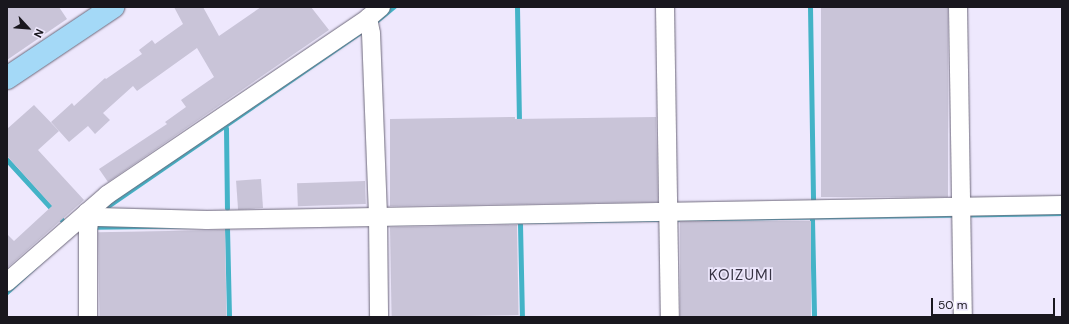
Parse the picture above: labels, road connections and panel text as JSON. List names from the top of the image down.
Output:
{
  "districts": ["KOIZUMI"],
  "scale_bar": "50 m",
  "north": "bottom right"
}
